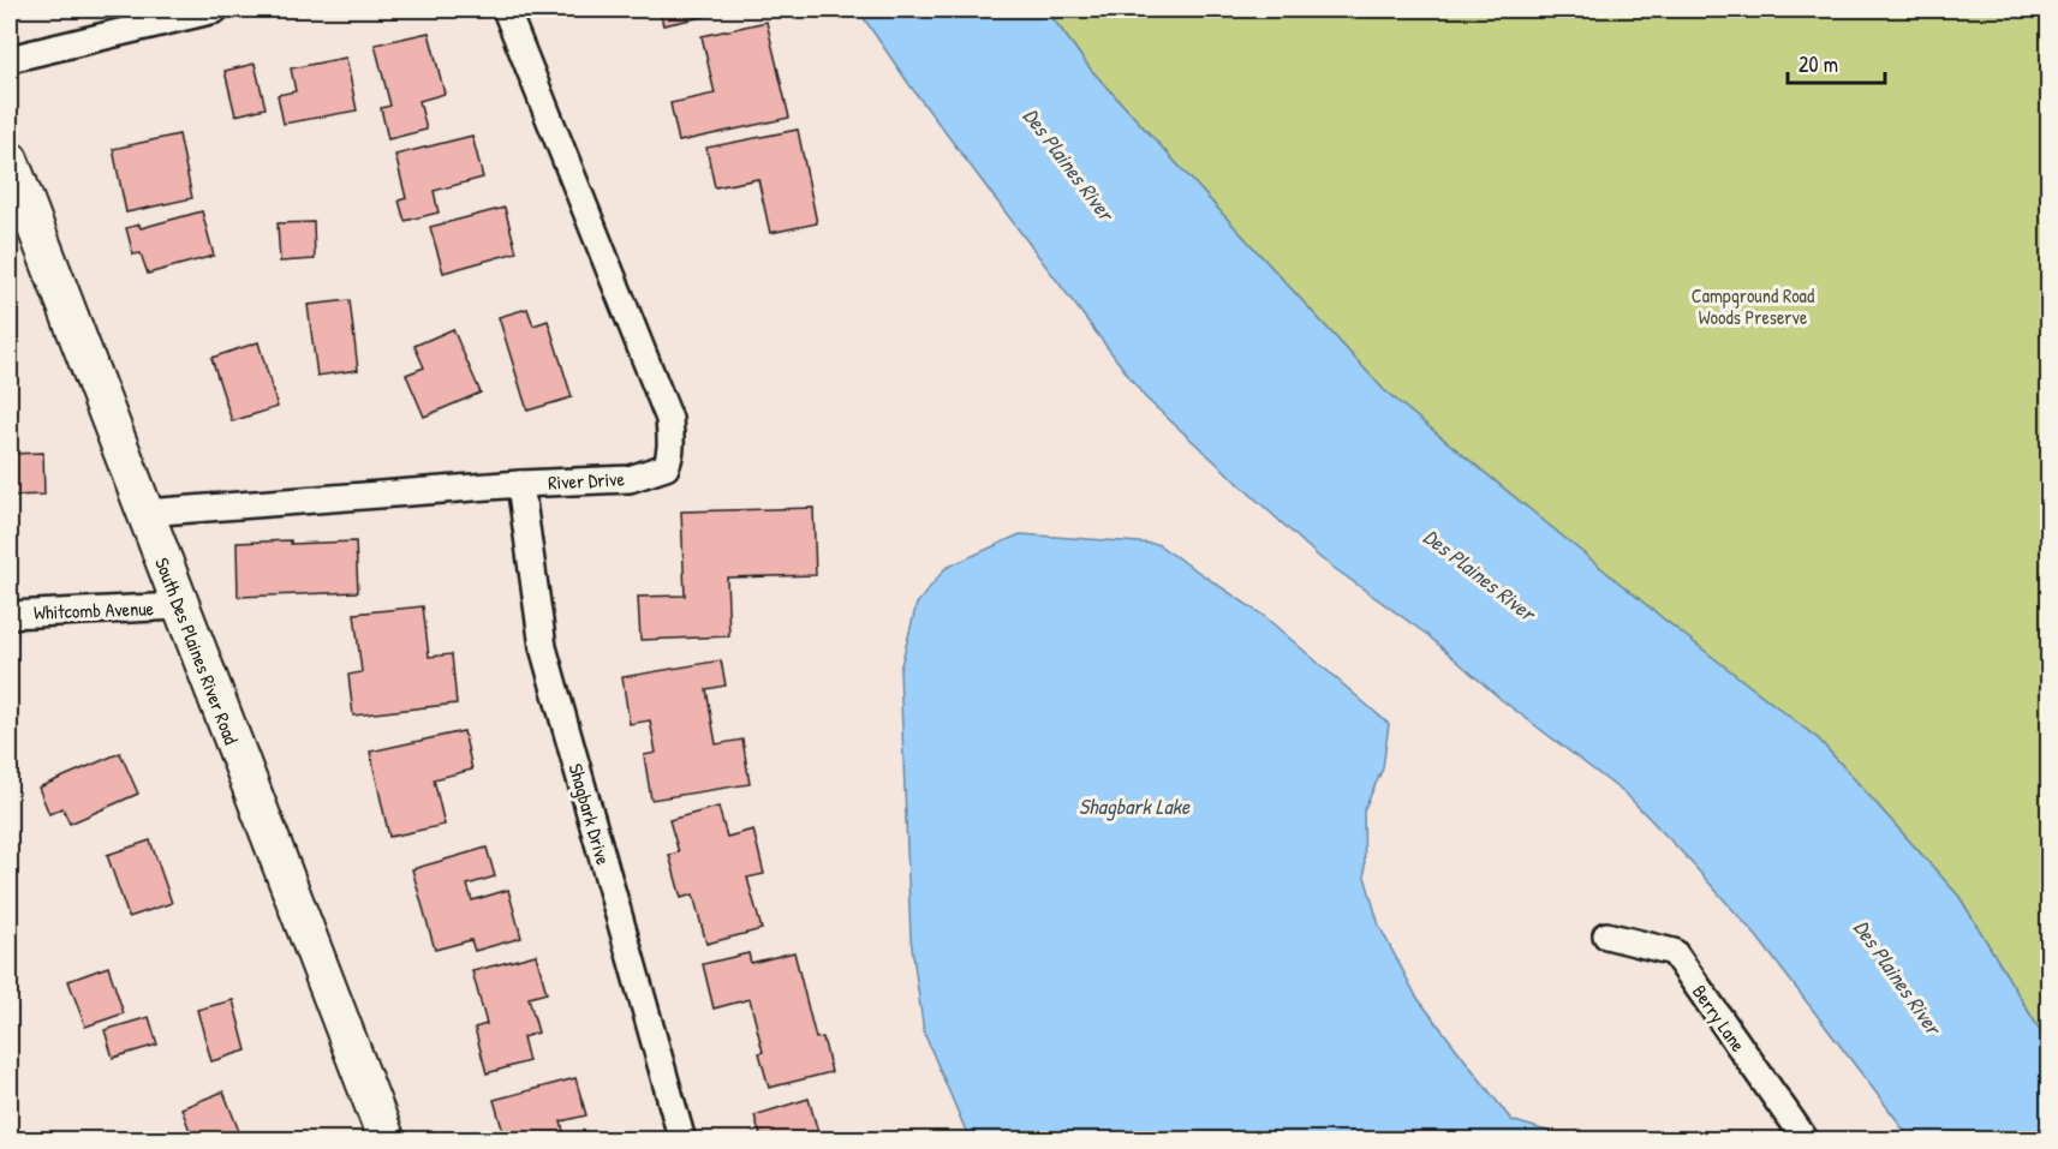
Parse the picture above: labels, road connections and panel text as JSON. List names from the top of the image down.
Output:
{
  "streets": {
    "main road": ["South Des Plaines River Road"],
    "street": [
      "River Drive",
      "Whitcomb Avenue",
      "Shagbark Drive",
      "Berry Lane"
    ]
  },
  "crossings": [
    ["River Drive", "South Des Plaines River Road"],
    ["River Drive", "Shagbark Drive"],
    ["Whitcomb Avenue", "South Des Plaines River Road"]
  ],
  "water": ["Des Plaines River", "Shagbark Lake"],
  "parks": ["Campground Road Woods Preserve"],
  "scale_bar": "20 m"
}
